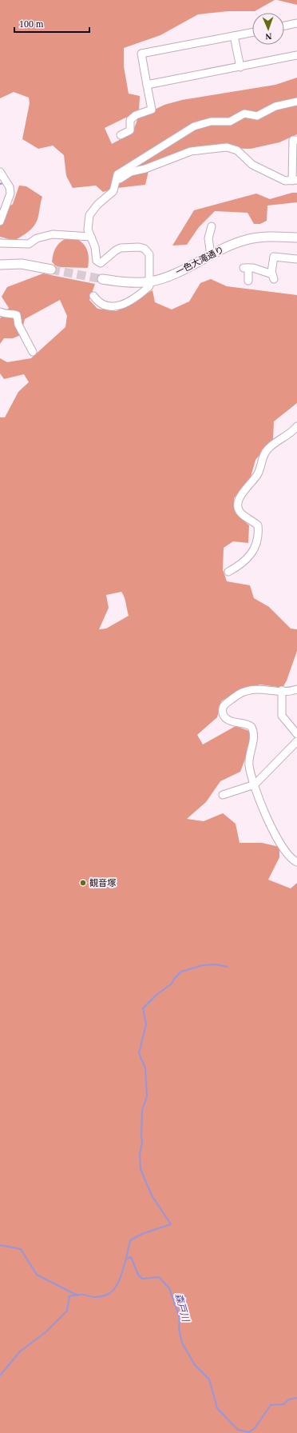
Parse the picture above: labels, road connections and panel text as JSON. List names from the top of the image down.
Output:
{
  "streets": {
    "main road": ["一色大滝通り"]
  },
  "water": ["森戸川"],
  "places": ["観音塚"],
  "scale_bar": "100 m",
  "north": "bottom"
}
